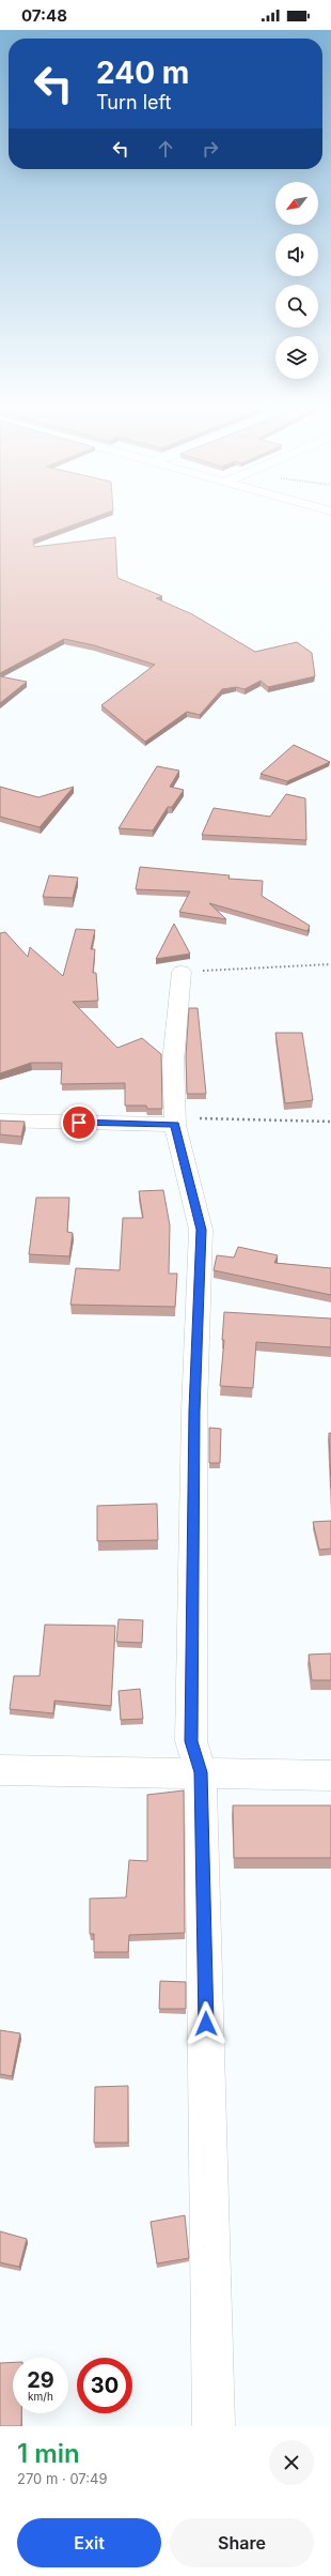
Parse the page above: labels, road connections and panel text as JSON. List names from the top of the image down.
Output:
{
  "north": "bottom left",
  "page": {
    "status": "07:48",
    "turn": ["240 m", "Turn left"],
    "speed": "29 km/h",
    "limit": "30",
    "heading": ["1 min", "270 m · 07:49"],
    "buttons": ["Exit", "Share"]
  }
}
